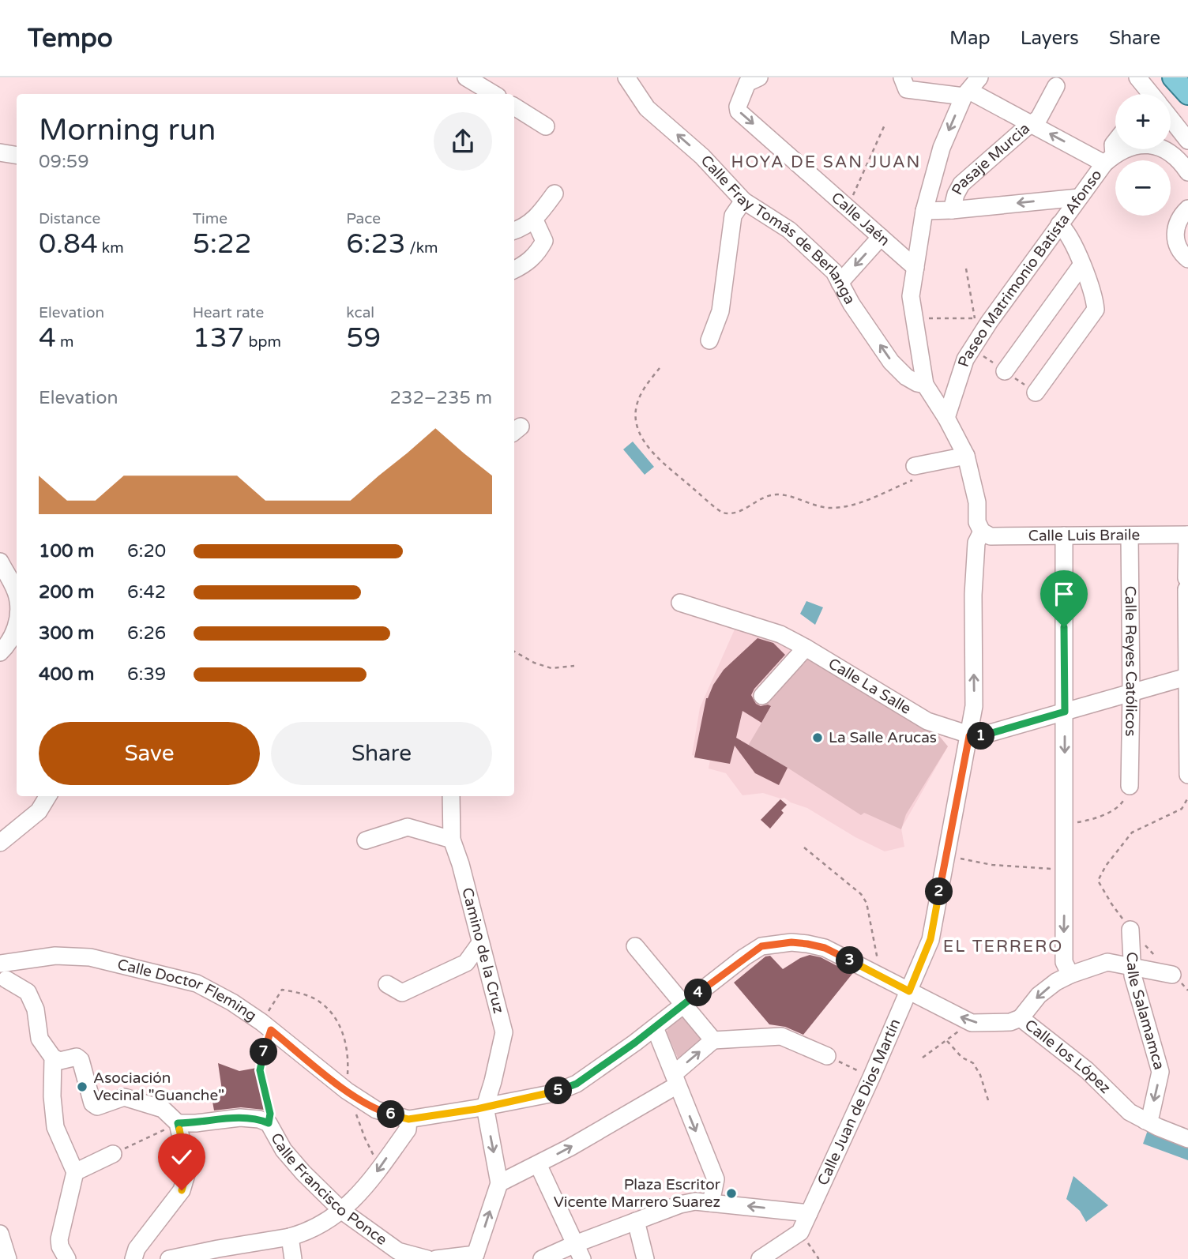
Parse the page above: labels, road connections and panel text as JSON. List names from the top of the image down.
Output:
{
  "streets": {
    "street": [
      "Pasaje Murcia",
      "Calle Jaén",
      "Calle Fray Tomás de Berlanga",
      "Paseo Matrimonio Batista Afonso",
      "Calle Luis Braile",
      "Calle Reyes Católicos",
      "Calle La Salle",
      "Camino de la Cruz",
      "Calle Doctor Fleming",
      "Calle Salamamca",
      "Calle los López",
      "Calle Juan de Dios Martín",
      "Calle Francisco Ponce"
    ]
  },
  "crossings": [
    ["Calle Luis Braile", "Calle Reyes Católicos"],
    ["Camino de la Cruz", "Calle Doctor Fleming"],
    ["Calle Doctor Fleming", "Calle los López"],
    ["Calle Doctor Fleming", "Calle Juan de Dios Martín"],
    ["Calle Salamamca", "Calle los López"],
    ["Calle los López", "Calle Juan de Dios Martín"]
  ],
  "one_way": ["Calle Jaén", "Calle Fray Tomás de Berlanga", "Calle Salamamca"],
  "districts": ["HOYA DE SAN JUAN", "EL TERRERO"],
  "places": ["La Salle Arucas", "Asociación Vecinal \"Guanche\"", "Plaza Escritor Vicente Marrero Suarez"],
  "page": {
    "header": "Tempo",
    "nav": ["Map", "Layers", "Share"],
    "map_buttons": ["+", "−"],
    "heading": ["Morning run", "09:59"],
    "stats": [
      ["Distance", "0.84 km"],
      ["Time", "5:22"],
      ["Pace", "6:23 /km"],
      ["Elevation", "4 m"],
      ["Heart rate", "137 bpm"],
      ["kcal", "59"]
    ],
    "chart": ["Elevation", "232–235 m"],
    "list": [
      {
        "name": "100 m",
        "note": "6:20"
      },
      {
        "name": "200 m",
        "note": "6:42"
      },
      {
        "name": "300 m",
        "note": "6:26"
      },
      {
        "name": "400 m",
        "note": "6:39"
      }
    ],
    "buttons": ["Save", "Share"],
    "pins": [
      "1",
      "2",
      "3",
      "4",
      "7",
      "5",
      "6"
    ]
  }
}
